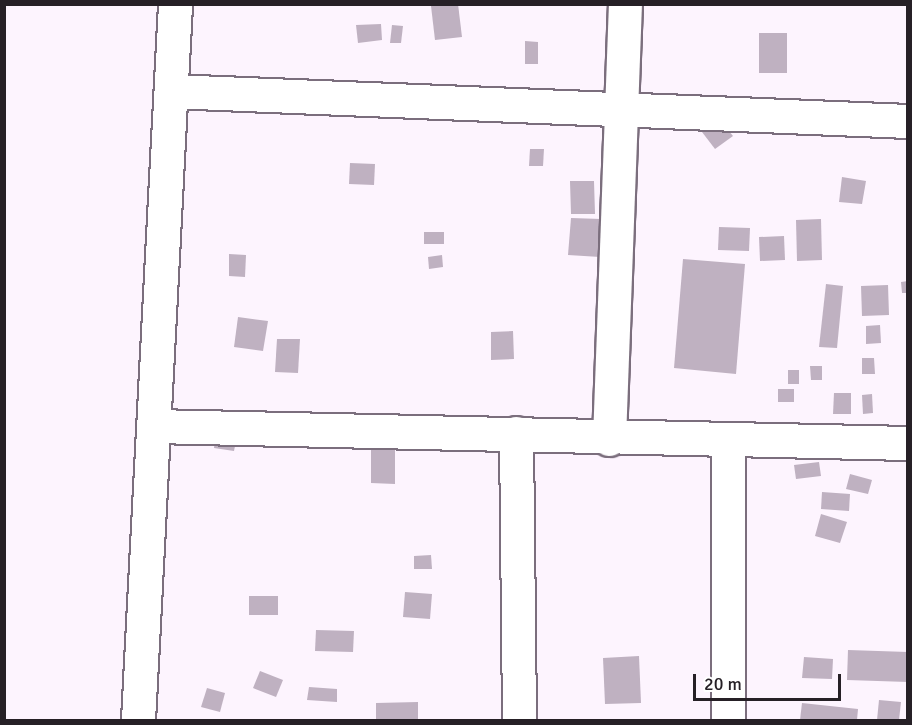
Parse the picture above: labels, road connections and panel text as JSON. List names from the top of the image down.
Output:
{
  "scale_bar": "20 m"
}
